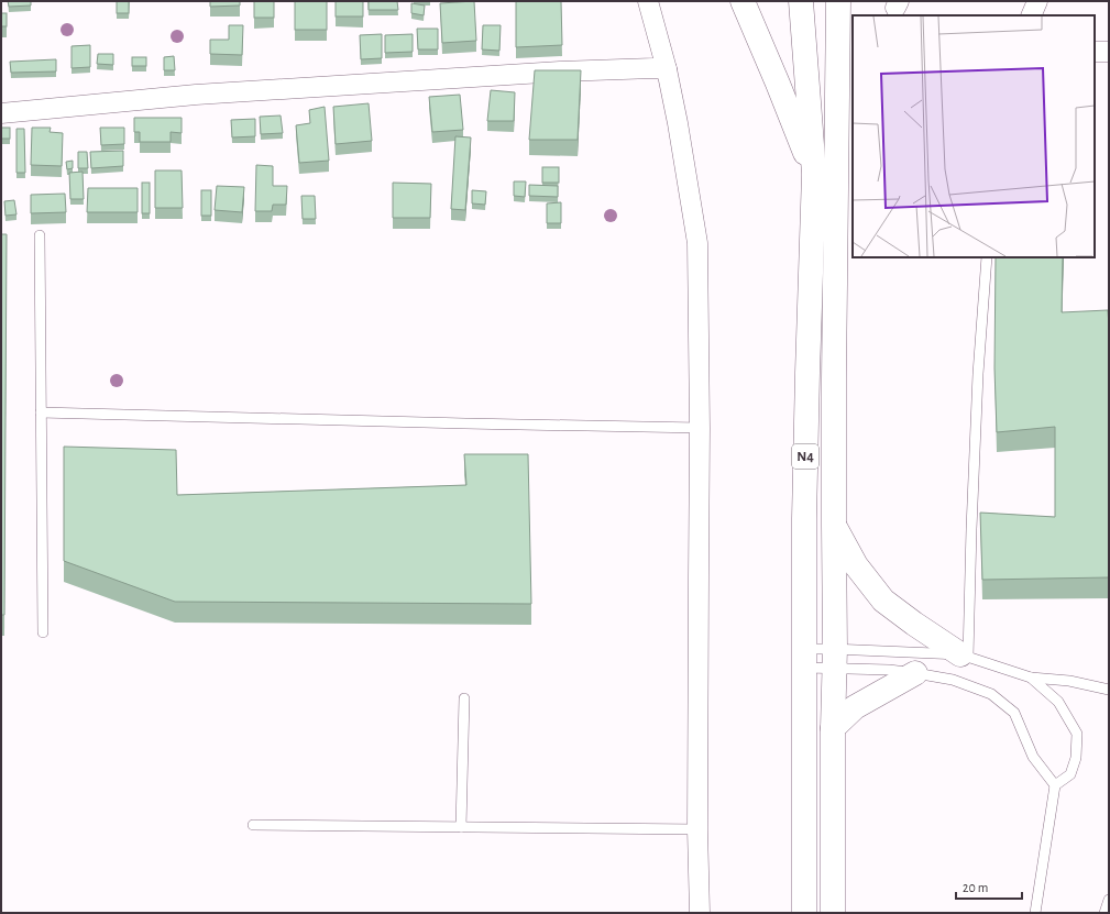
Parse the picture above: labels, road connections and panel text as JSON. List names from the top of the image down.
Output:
{
  "streets": {
    "highway": ["N4"]
  },
  "scale_bar": "20 m"
}
